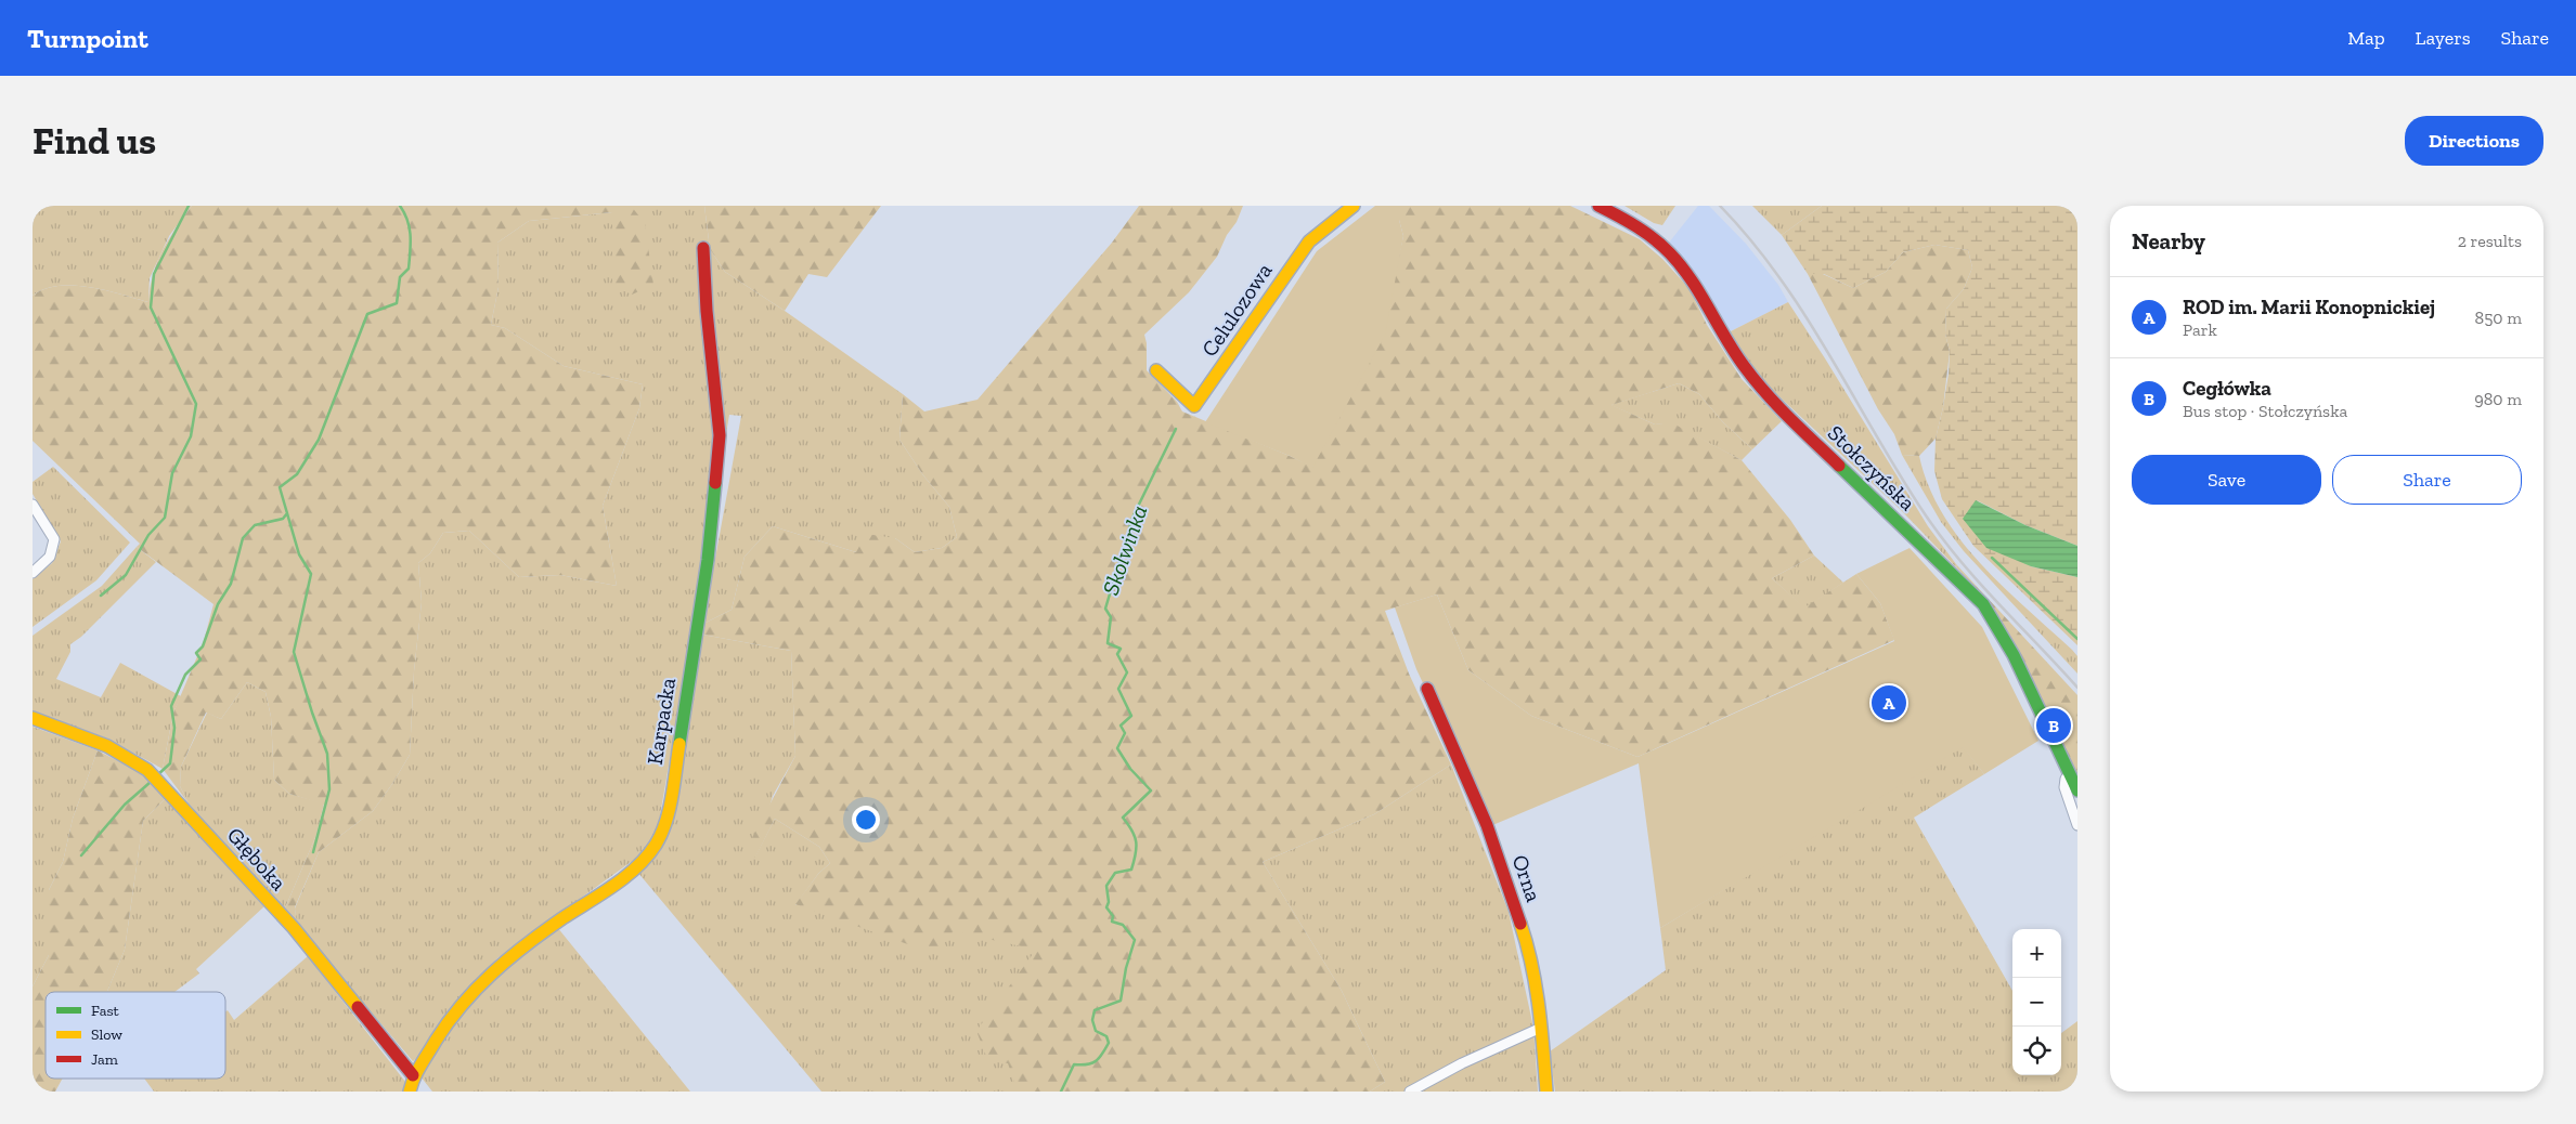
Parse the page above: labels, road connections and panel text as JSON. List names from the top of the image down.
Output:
{
  "streets": {
    "street": [
      "Celulozowa",
      "Stołczyńska",
      "Karpacka",
      "Głęboka",
      "Orna"
    ]
  },
  "crossings": [
    ["Karpacka", "Głęboka"]
  ],
  "water": ["Skolwinka"],
  "legend": ["Fast", "Slow", "Jam"],
  "page": {
    "header": "Turnpoint",
    "nav": ["Map", "Layers", "Share"],
    "buttons": [
      "Directions",
      ["Save", "Share"]
    ],
    "title": "Find us",
    "heading": ["Nearby", "2 results"],
    "list": [
      {
        "mark": "A",
        "name": "ROD im. Marii Konopnickiej",
        "note": "Park",
        "value": "850 m"
      },
      {
        "mark": "B",
        "name": "Cegłówka",
        "note": "Bus stop · Stołczyńska",
        "value": "980 m"
      }
    ],
    "pins": ["A", "B"],
    "map_buttons": ["+", "−"]
  }
}
